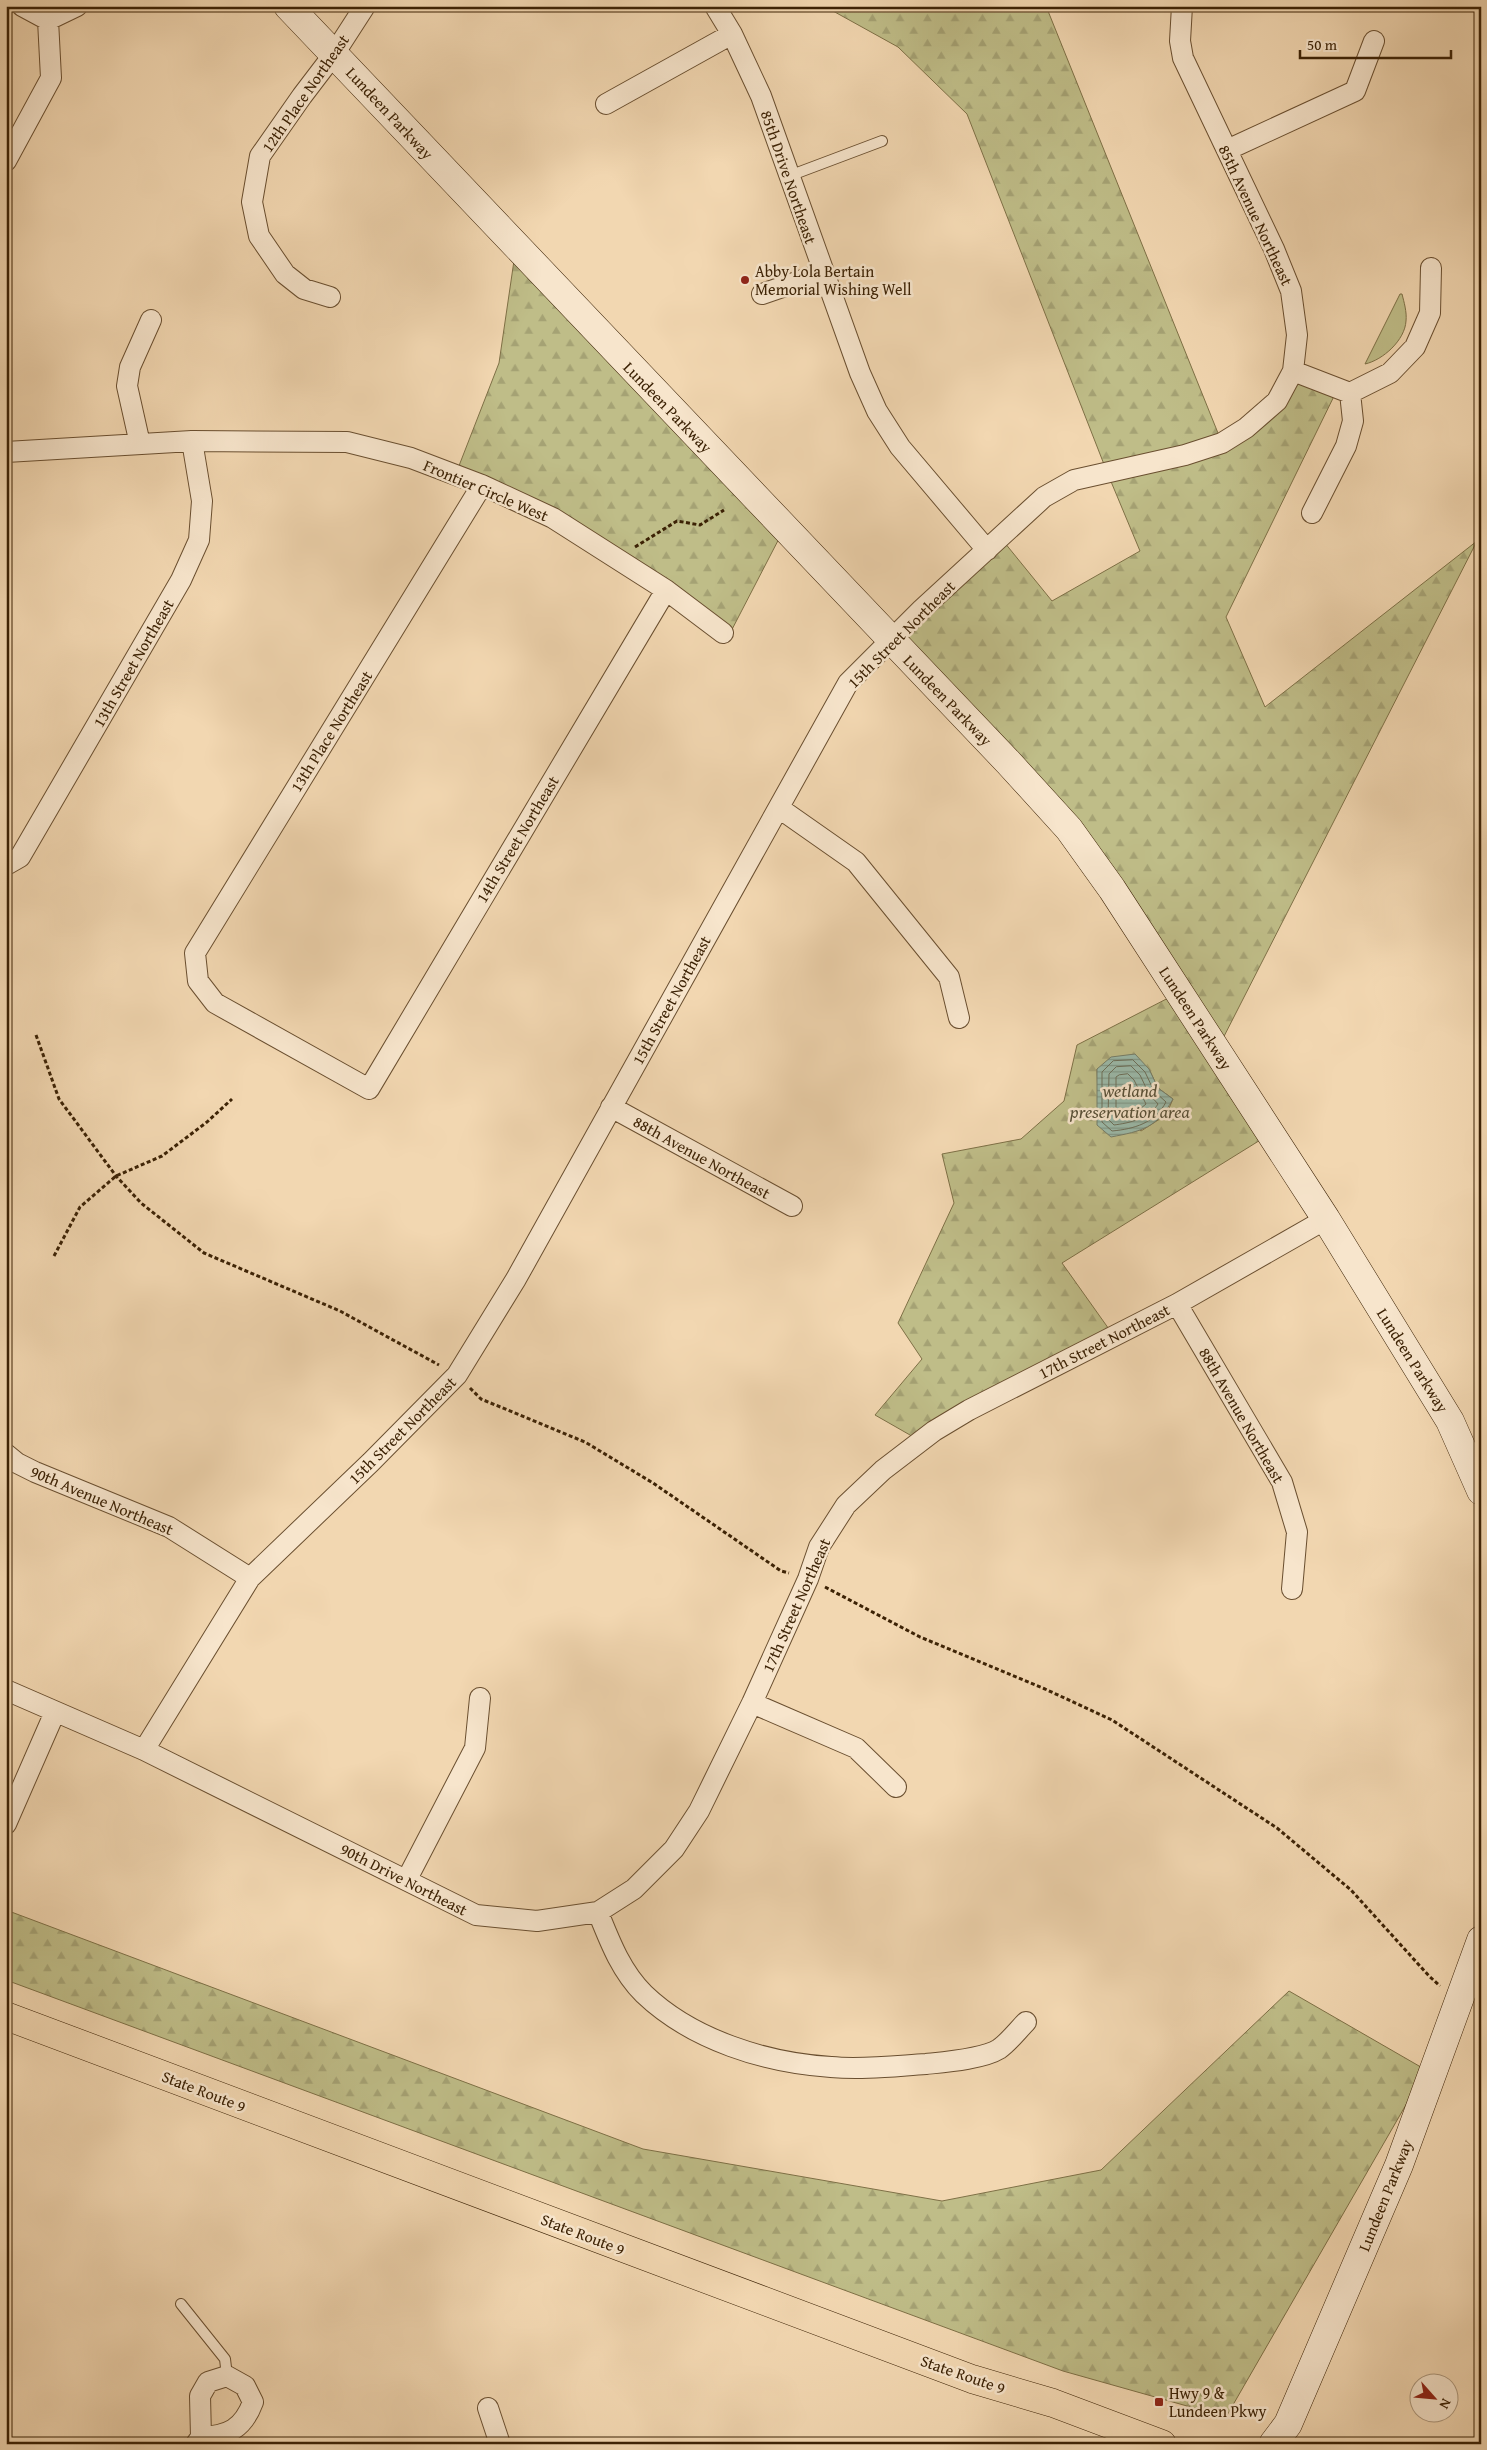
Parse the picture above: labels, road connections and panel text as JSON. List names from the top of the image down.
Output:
{
  "streets": {
    "main road": ["Lundeen Parkway", "State Route 9"],
    "street": [
      "12th Place Northeast",
      "85th Drive Northeast",
      "85th Avenue Northeast",
      "Frontier Circle West",
      "15th Street Northeast",
      "13th Street Northeast",
      "13th Place Northeast",
      "14th Street Northeast",
      "88th Avenue Northeast",
      "17th Street Northeast",
      "90th Avenue Northeast",
      "90th Drive Northeast"
    ]
  },
  "crossings": [
    ["12th Place Northeast", "Lundeen Parkway"],
    ["Lundeen Parkway", "15th Street Northeast"],
    ["Lundeen Parkway", "17th Street Northeast"],
    ["85th Drive Northeast", "15th Street Northeast"],
    ["85th Avenue Northeast", "15th Street Northeast"],
    ["Frontier Circle West", "13th Street Northeast"],
    ["Frontier Circle West", "13th Place Northeast"],
    ["Frontier Circle West", "14th Street Northeast"],
    ["15th Street Northeast", "88th Avenue Northeast"],
    ["15th Street Northeast", "90th Avenue Northeast"],
    ["15th Street Northeast", "90th Drive Northeast"],
    ["13th Place Northeast", "14th Street Northeast"],
    ["88th Avenue Northeast", "17th Street Northeast"],
    ["17th Street Northeast", "90th Drive Northeast"]
  ],
  "water": ["wetland preservation area"],
  "places": {
    "other": ["Abby Lola Bertain Memorial Wishing Well"],
    "transit": ["Hwy 9 & Lundeen Pkwy"]
  },
  "scale_bar": "50 m",
  "north": "bottom right"
}
